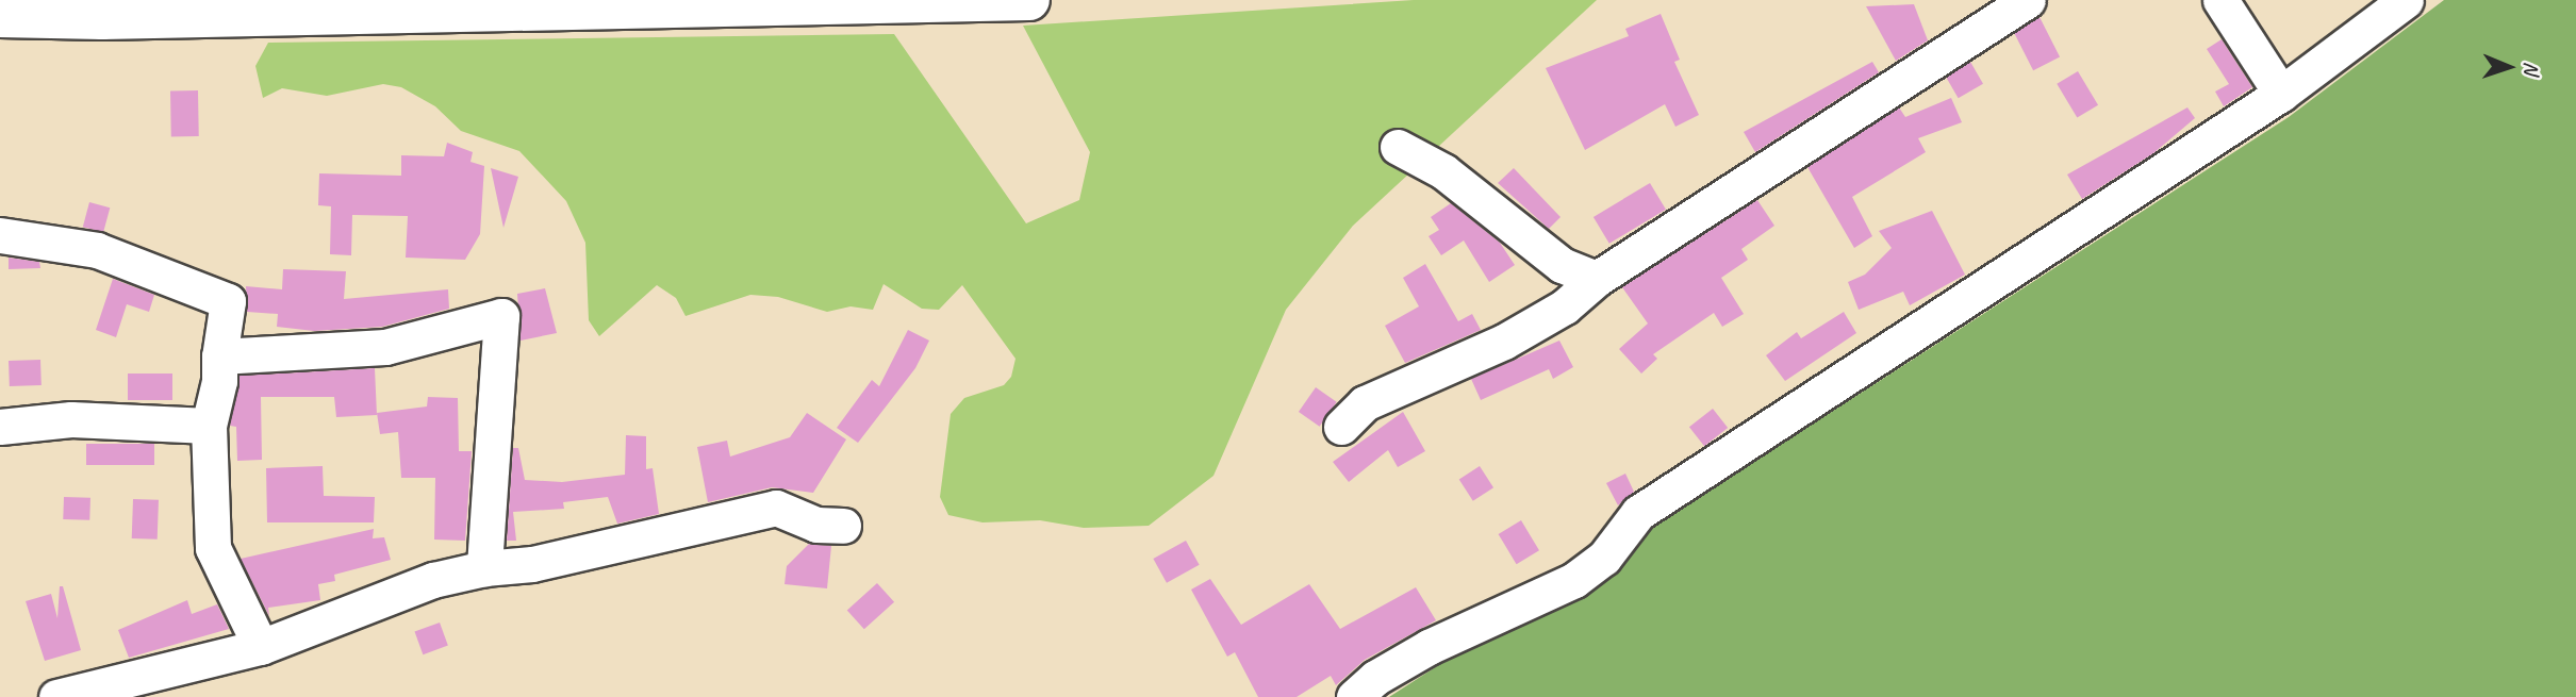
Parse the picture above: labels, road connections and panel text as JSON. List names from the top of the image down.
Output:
{
  "north": "right"
}
